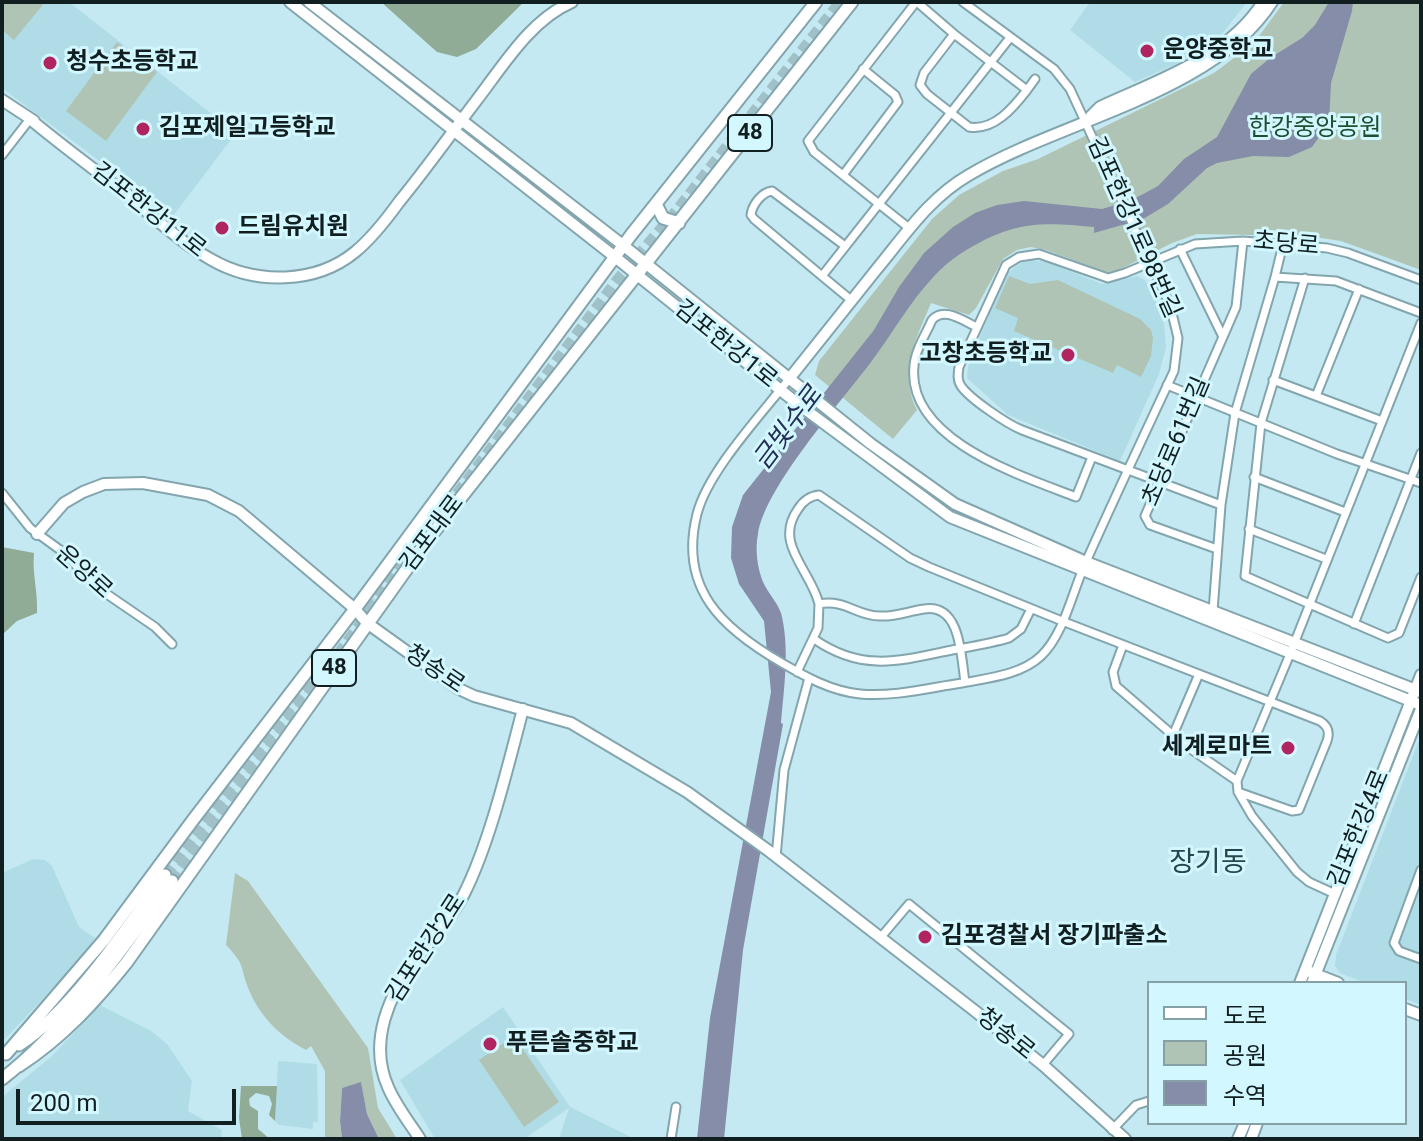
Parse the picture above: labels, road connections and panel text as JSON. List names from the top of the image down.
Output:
{
  "streets": {
    "main road": ["48", "김포대로"],
    "street": [
      "김포한강11로",
      "김포한강1로98번길",
      "초당로",
      "김포한강1로",
      "초당로61번길",
      "운양로",
      "청송로",
      "김포한강4로",
      "김포한강2로"
    ]
  },
  "crossings": [
    ["김포한강11로", "김포한강1로"],
    ["김포한강1로98번길", "초당로"],
    ["김포한강1로98번길", "김포한강1로"],
    ["초당로", "초당로61번길"],
    ["김포한강1로", "김포대로"],
    ["김포한강1로", "김포한강4로"],
    ["김포대로", "청송로"],
    ["운양로", "청송로"],
    ["청송로", "김포한강2로"]
  ],
  "districts": ["장기동"],
  "water": ["금빛수로"],
  "parks": ["한강중앙공원"],
  "places": [
    "운양중학교",
    "청수초등학교",
    "김포제일고등학교",
    "드림유치원",
    "고창초등학교",
    "세계로마트",
    "김포경찰서 장기파출소",
    "푸른솔중학교"
  ],
  "legend": ["도로", "공원", "수역"],
  "scale_bar": "200 m"
}
